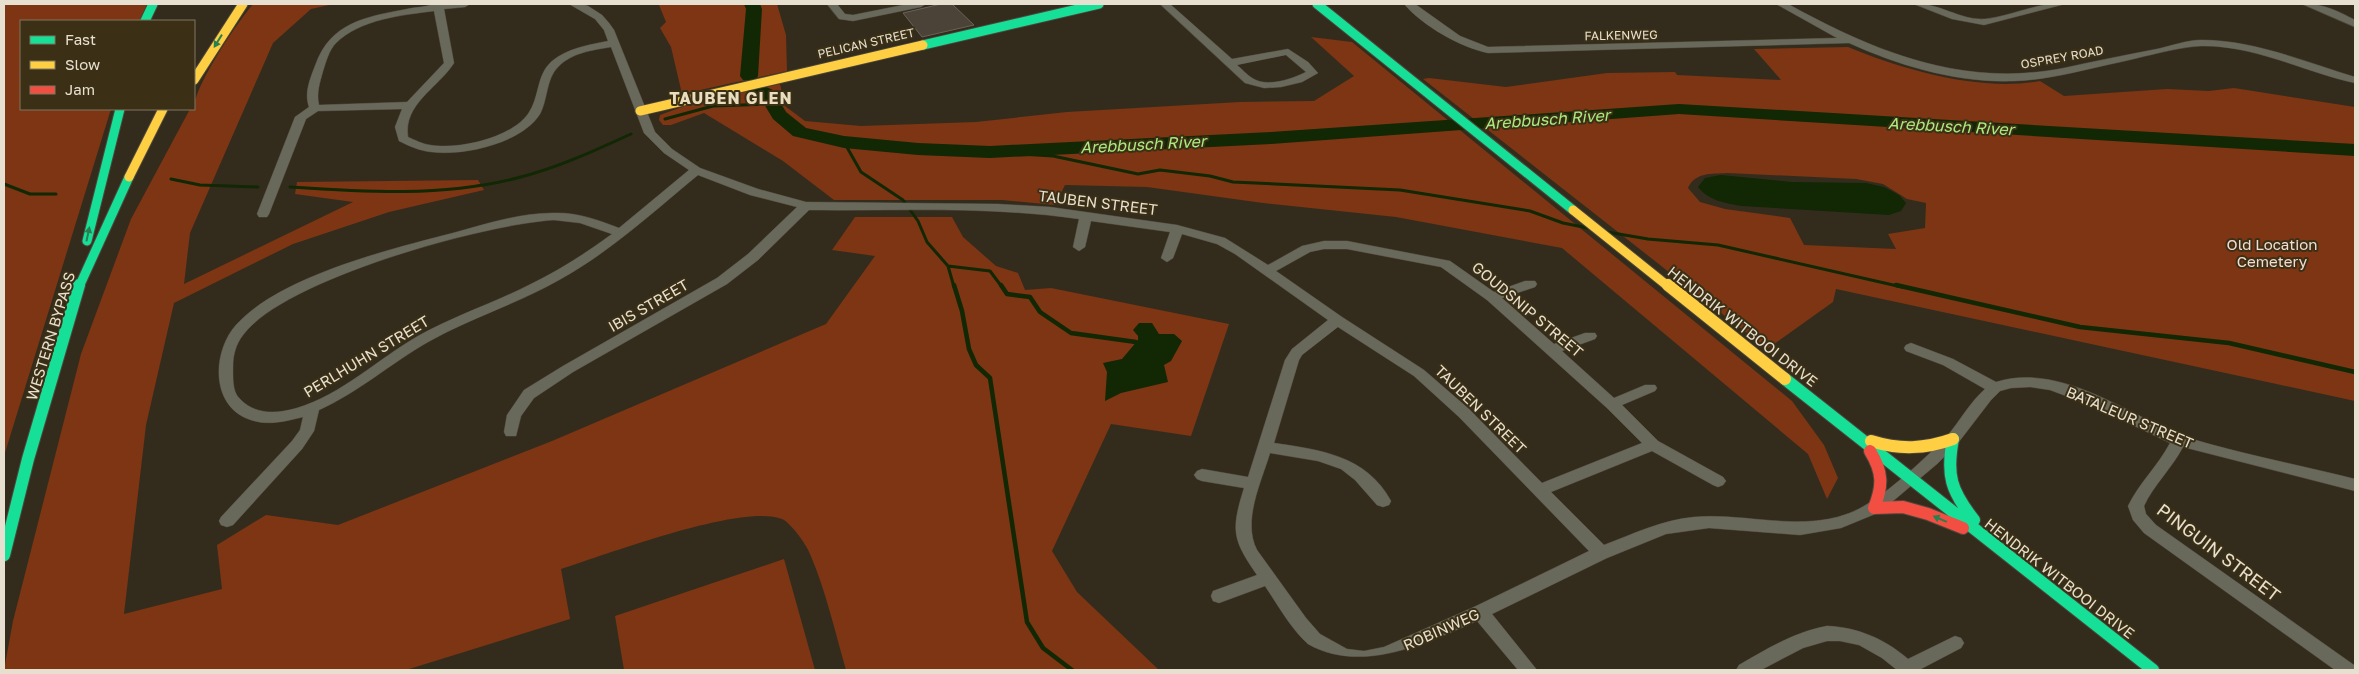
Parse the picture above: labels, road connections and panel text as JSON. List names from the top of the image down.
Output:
{
  "streets": {
    "main road": ["PELICAN STREET", "HENDRIK WITBOOI DRIVE", "WESTERN BYPASS"],
    "street": [
      "FALKENWEG",
      "OSPREY ROAD",
      "TAUBEN STREET",
      "IBIS STREET",
      "GOUDSNIP STREET",
      "PERLHUHN STREET",
      "BATALEUR STREET",
      "PINGUIN STREET",
      "ROBINWEG"
    ]
  },
  "crossings": [
    ["FALKENWEG", "OSPREY ROAD"],
    ["PELICAN STREET", "TAUBEN STREET"],
    ["TAUBEN STREET", "IBIS STREET"],
    ["TAUBEN STREET", "GOUDSNIP STREET"],
    ["TAUBEN STREET", "PERLHUHN STREET"],
    ["TAUBEN STREET", "ROBINWEG"],
    ["HENDRIK WITBOOI DRIVE", "ROBINWEG"],
    ["BATALEUR STREET", "PINGUIN STREET"]
  ],
  "districts": ["TAUBEN GLEN"],
  "water": ["Arebbusch River"],
  "parks": ["Old Location Cemetery"],
  "legend": ["Fast", "Slow", "Jam"]
}
